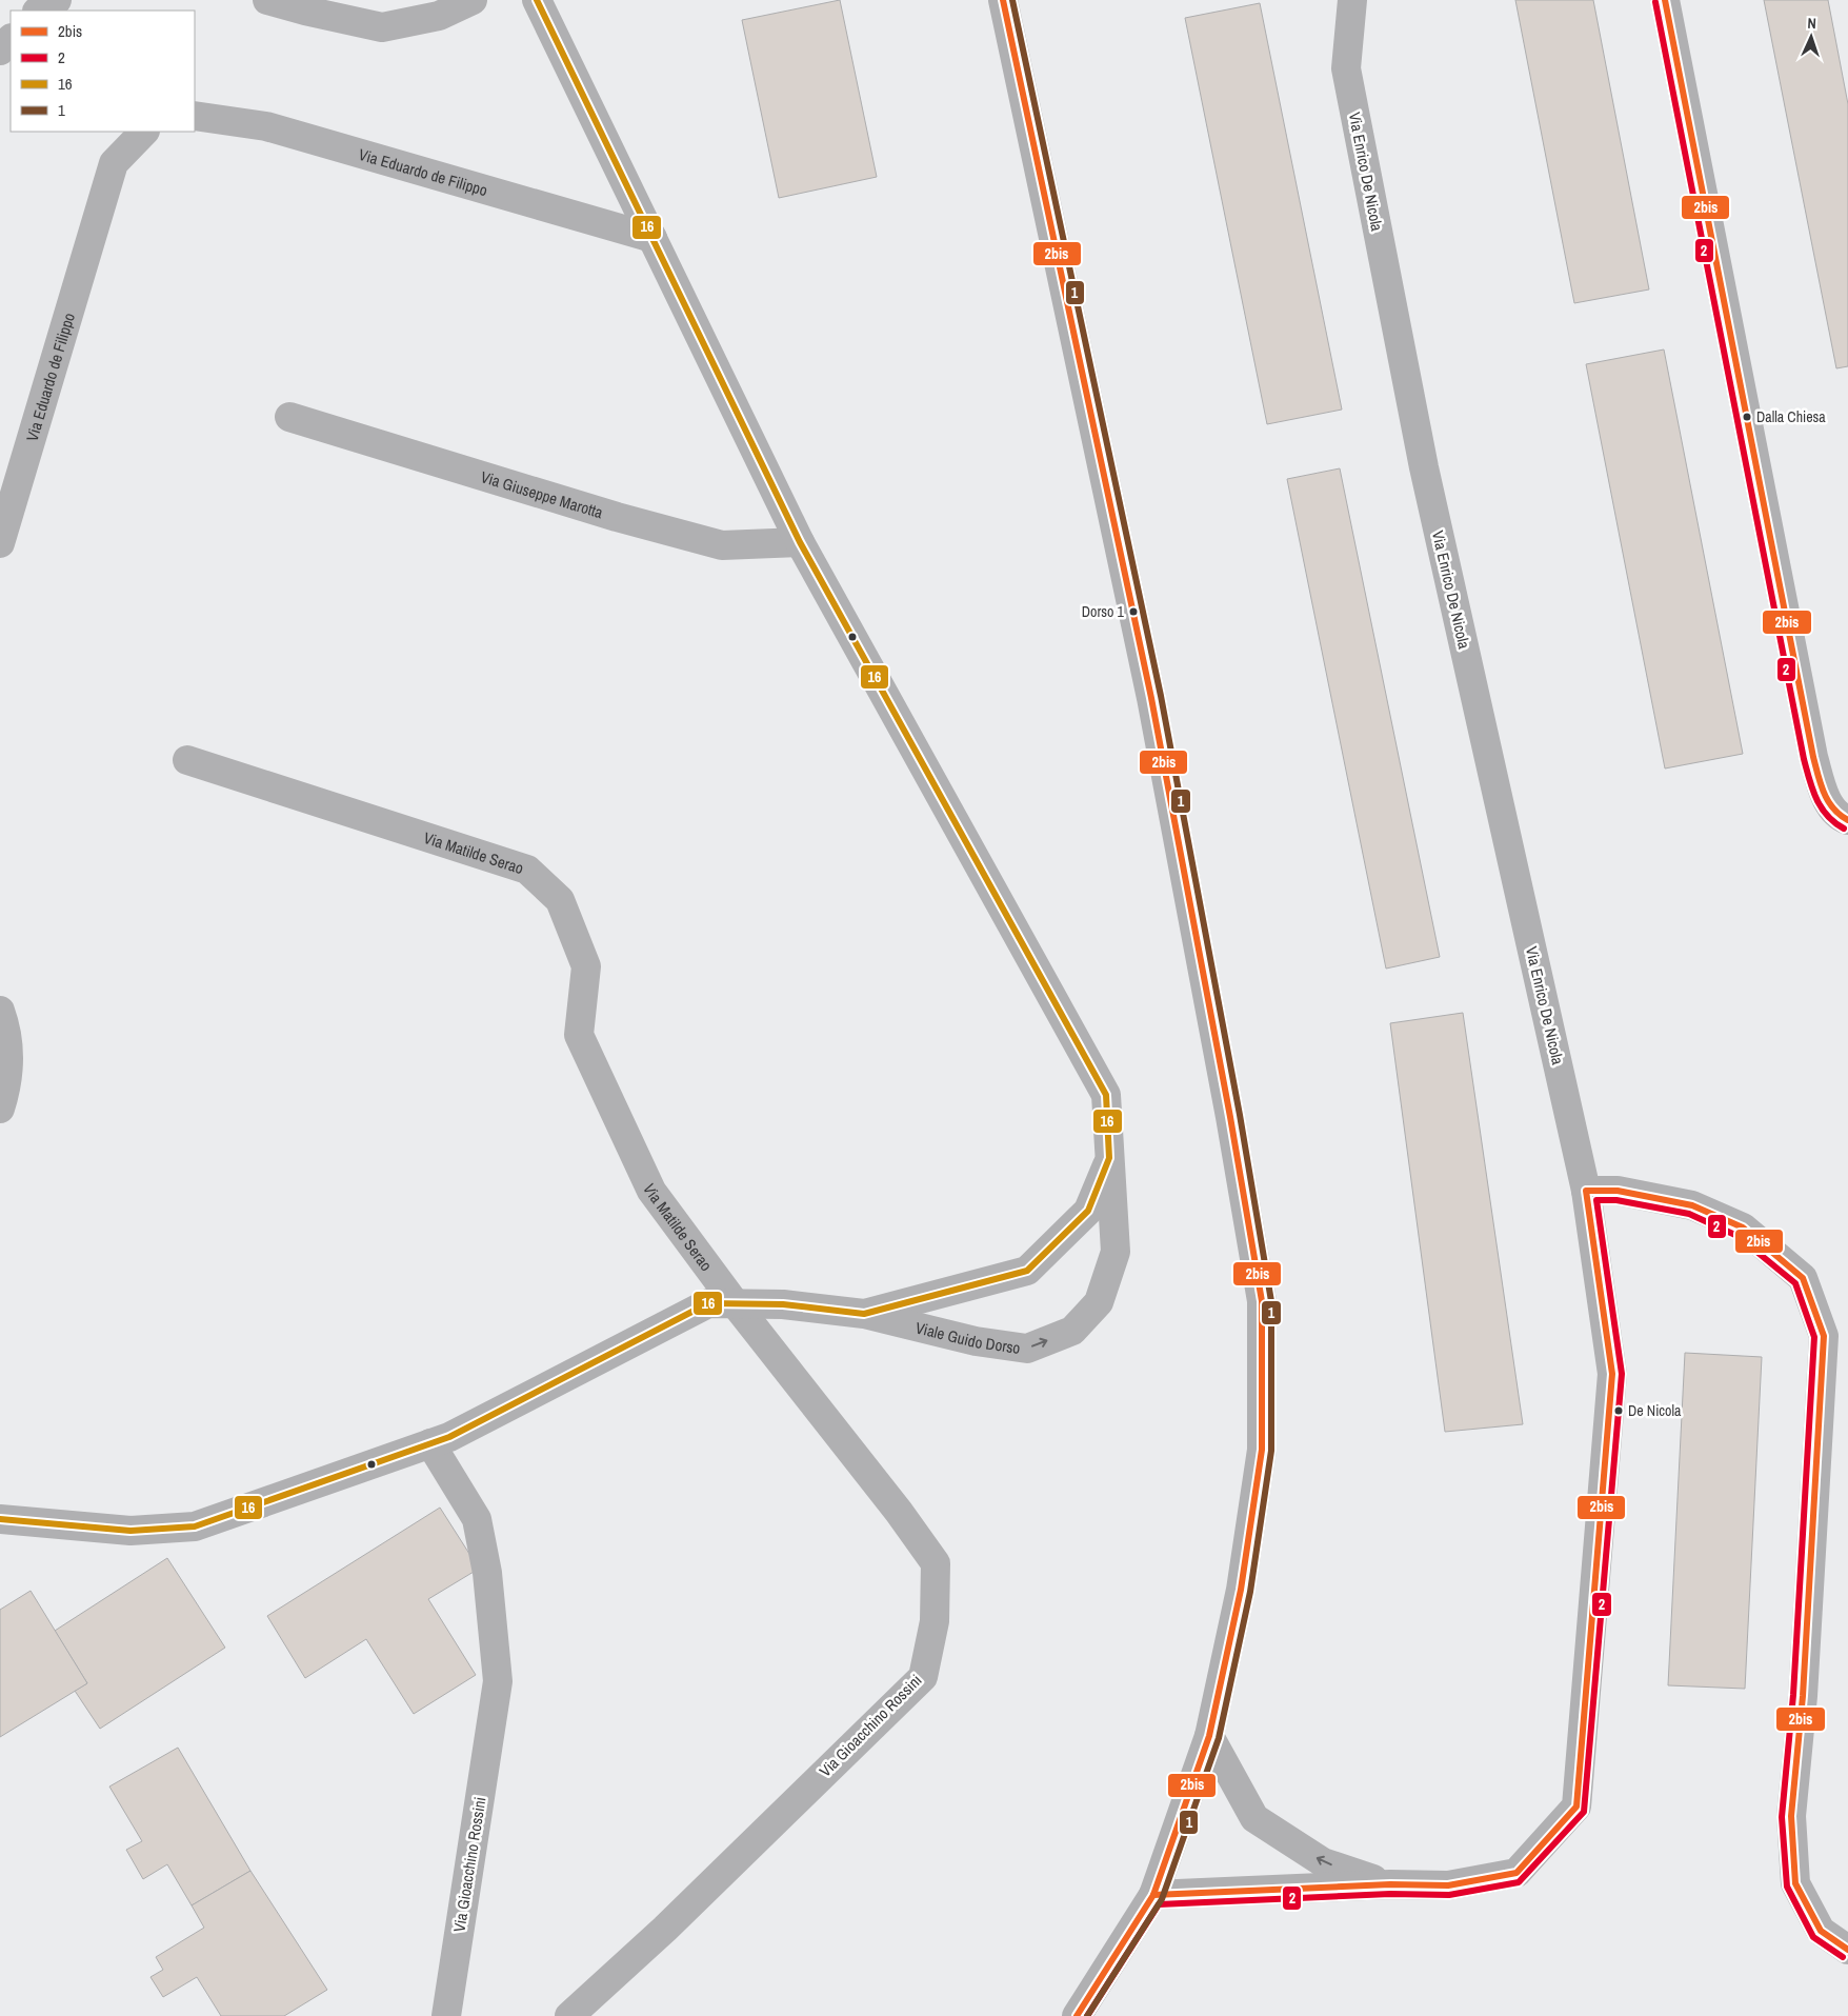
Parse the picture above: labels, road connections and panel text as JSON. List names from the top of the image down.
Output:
{
  "streets": {
    "street": [
      "Via Eduardo de Filippo",
      "Via Enrico De Nicola",
      "Via Giuseppe Marotta",
      "Via Matilde Serao",
      "Viale Guido Dorso",
      "Via Gioacchino Rossini"
    ]
  },
  "crossings": [
    ["Via Eduardo de Filippo", "Viale Guido Dorso"],
    ["Via Giuseppe Marotta", "Viale Guido Dorso"],
    ["Via Matilde Serao", "Viale Guido Dorso"],
    ["Via Matilde Serao", "Via Gioacchino Rossini"],
    ["Viale Guido Dorso", "Via Gioacchino Rossini"]
  ],
  "places": ["Dalla Chiesa", "Dorso 1", "De Nicola"],
  "lines": [
    "transit line 2bis",
    "transit line 16",
    "transit line 1",
    "transit line 2"
  ],
  "legend": [
    "2bis",
    "2",
    "16",
    "1"
  ],
  "north": "top"
}
